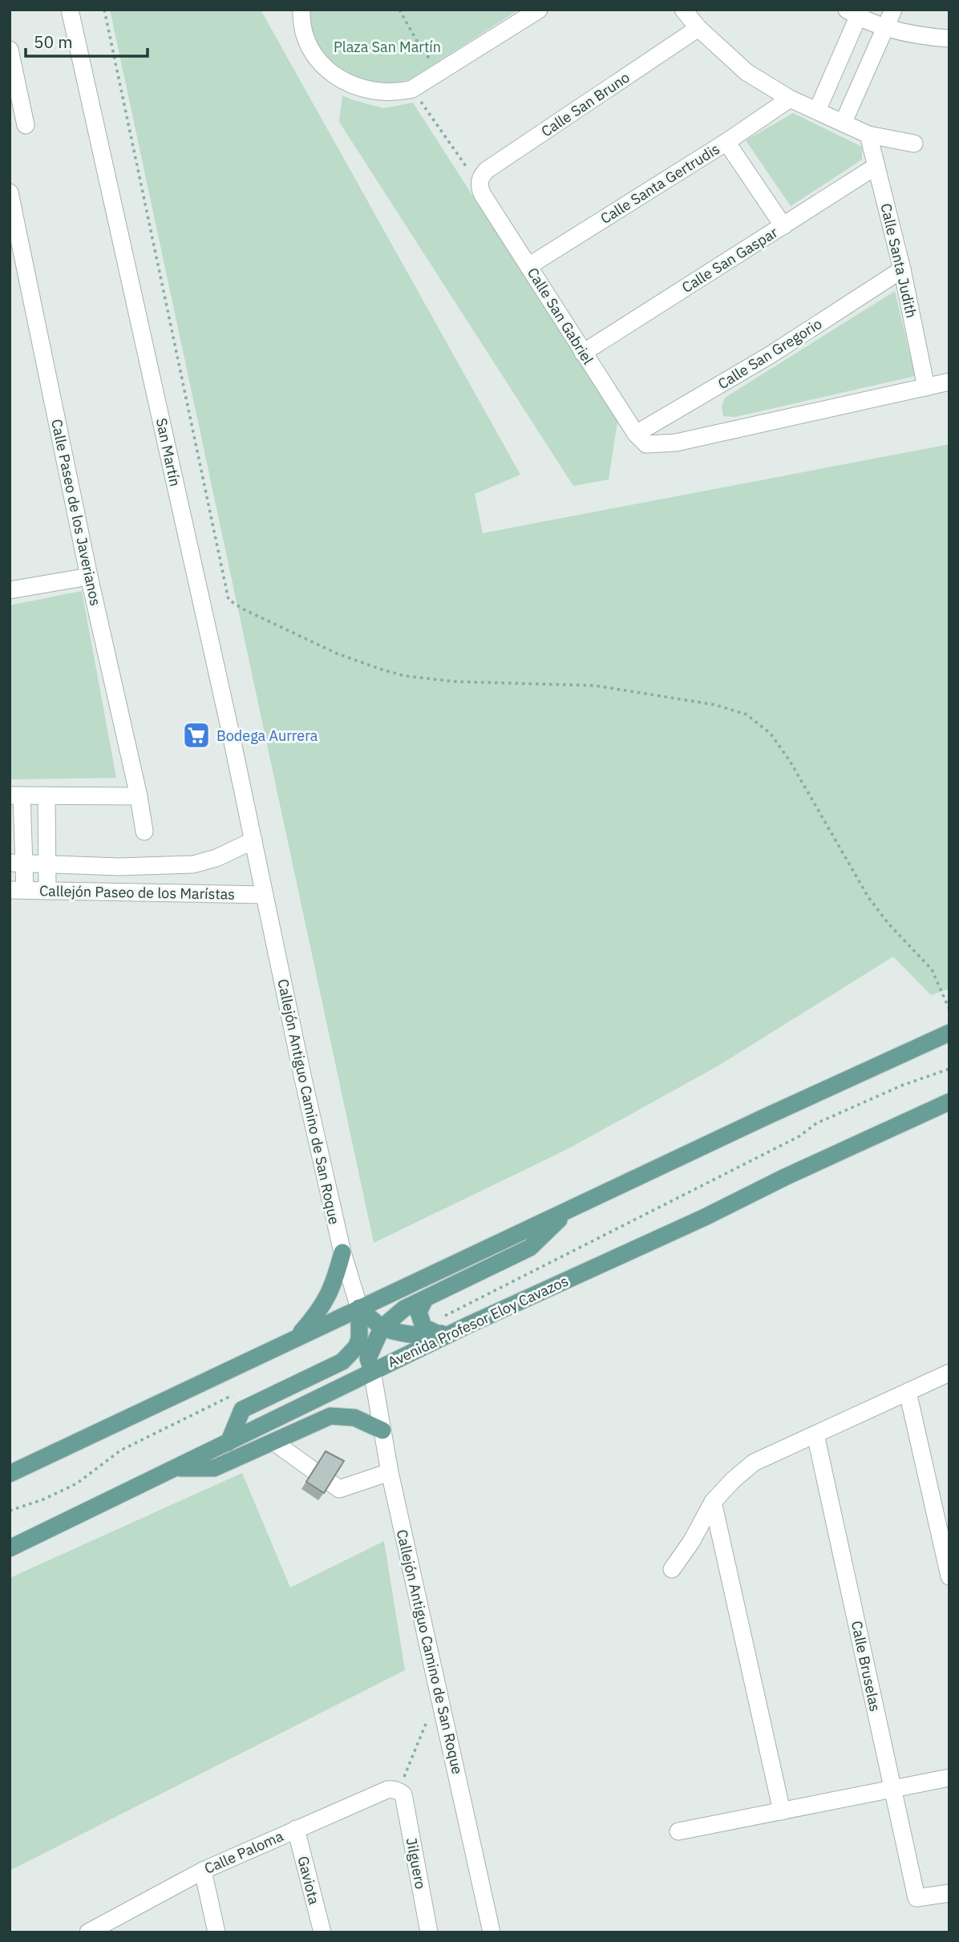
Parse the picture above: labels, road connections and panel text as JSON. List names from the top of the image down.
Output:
{
  "streets": {
    "main road": ["Avenida Profesor Eloy Cavazos"],
    "street": [
      "Calle San Bruno",
      "Calle Santa Gertrudis",
      "Calle San Gaspar",
      "Calle Santa Judith",
      "Calle San Gabriel",
      "Calle San Gregorio",
      "San Martín",
      "Calle Paseo de los Javerianos",
      "Callejón Paseo de los Marístas",
      "Callejón Antiguo Camino de San Roque",
      "Calle Bruselas",
      "Calle Paloma",
      "Jilguero",
      "Gaviota"
    ]
  },
  "crossings": [
    ["Calle San Bruno", "Calle San Gabriel"],
    ["Calle Santa Gertrudis", "Calle San Gabriel"],
    ["Calle San Gaspar", "Calle Santa Judith"],
    ["Calle San Gaspar", "Calle San Gabriel"],
    ["Calle Santa Judith", "Calle San Gregorio"],
    ["Calle San Gabriel", "Calle San Gregorio"],
    ["San Martín", "Callejón Paseo de los Marístas"],
    ["San Martín", "Callejón Antiguo Camino de San Roque"],
    ["Callejón Paseo de los Marístas", "Callejón Antiguo Camino de San Roque"],
    ["Callejón Antiguo Camino de San Roque", "Avenida Profesor Eloy Cavazos"],
    ["Calle Paloma", "Jilguero"],
    ["Calle Paloma", "Gaviota"]
  ],
  "parks": ["Plaza San Martín"],
  "places": {
    "supermarket": ["Bodega Aurrera"]
  },
  "scale_bar": "50 m"
}
